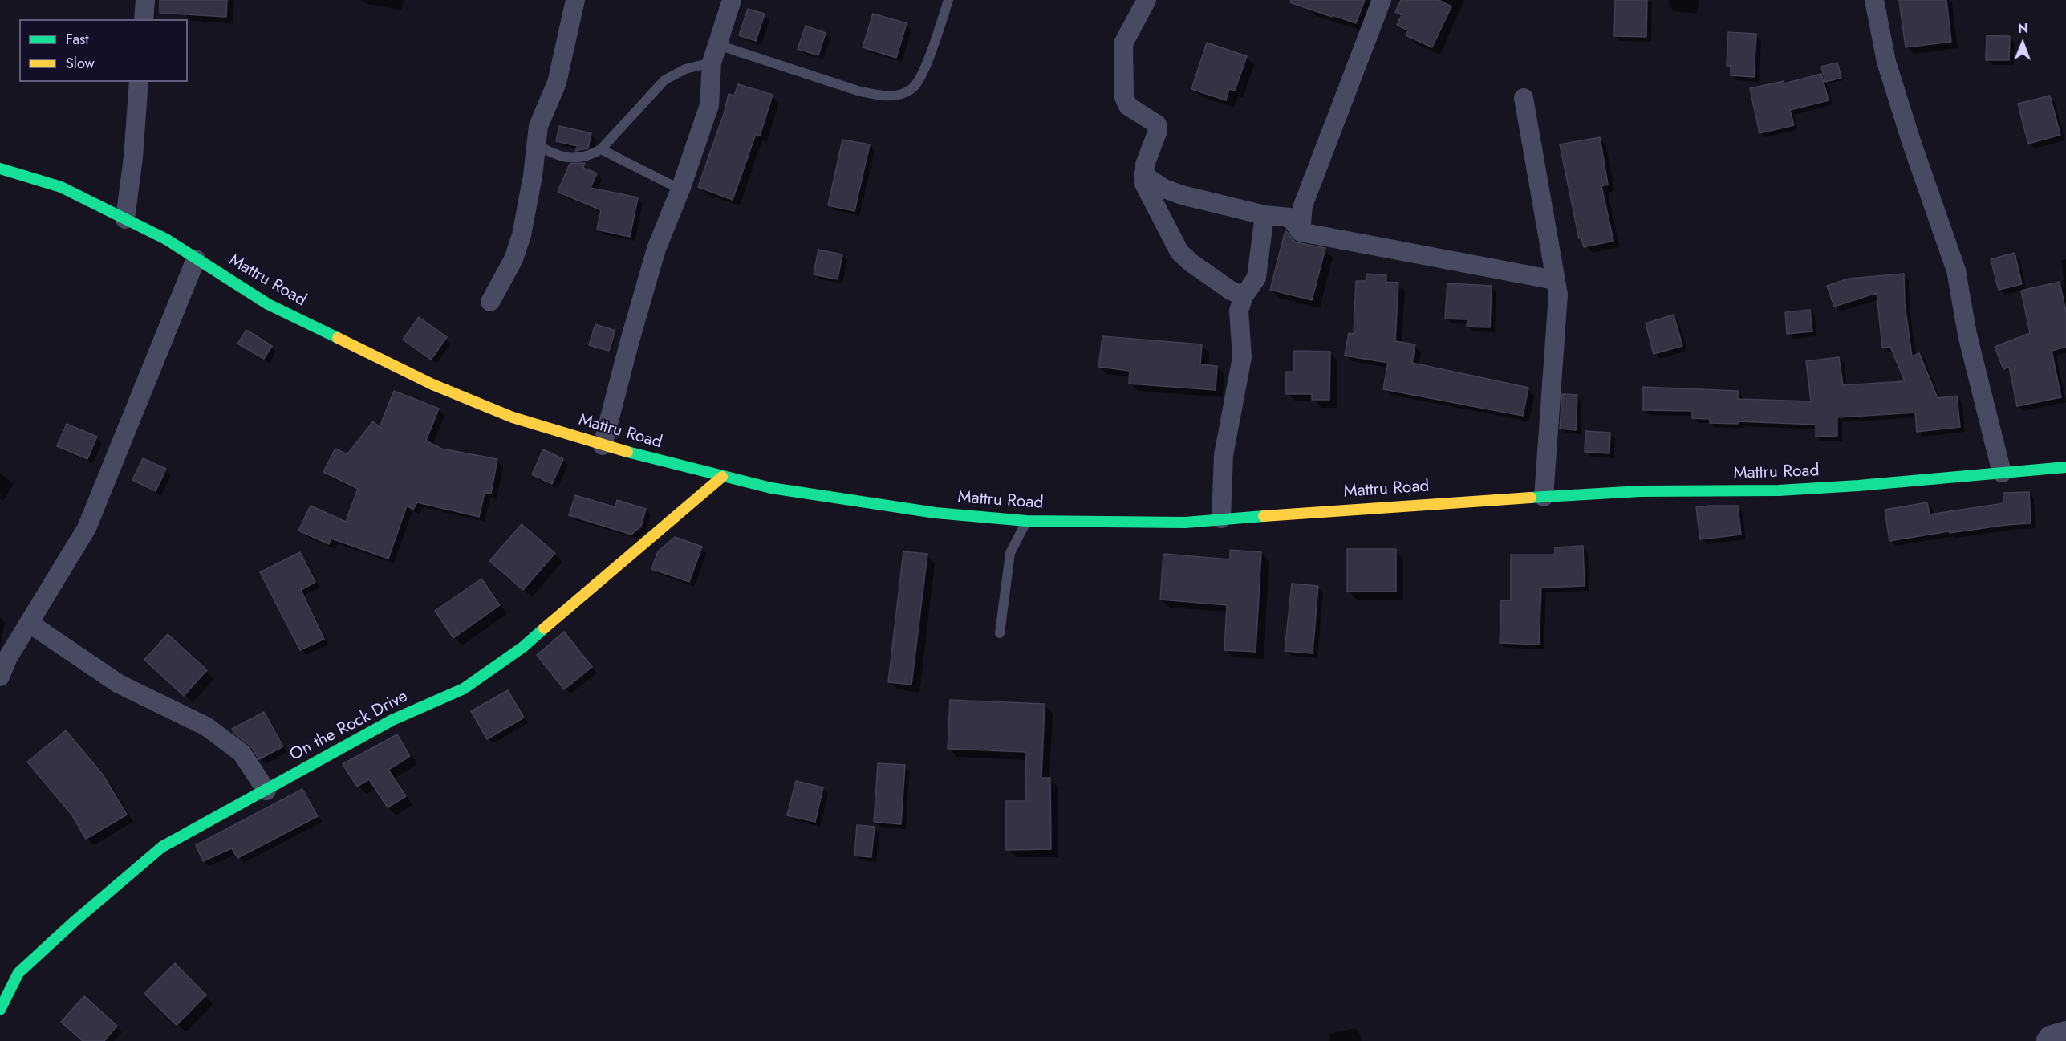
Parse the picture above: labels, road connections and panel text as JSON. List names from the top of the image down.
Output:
{
  "streets": {
    "main road": ["Mattru Road", "On the Rock Drive"]
  },
  "crossings": [
    ["Mattru Road", "On the Rock Drive"]
  ],
  "legend": ["Fast", "Slow"],
  "north": "top"
}
